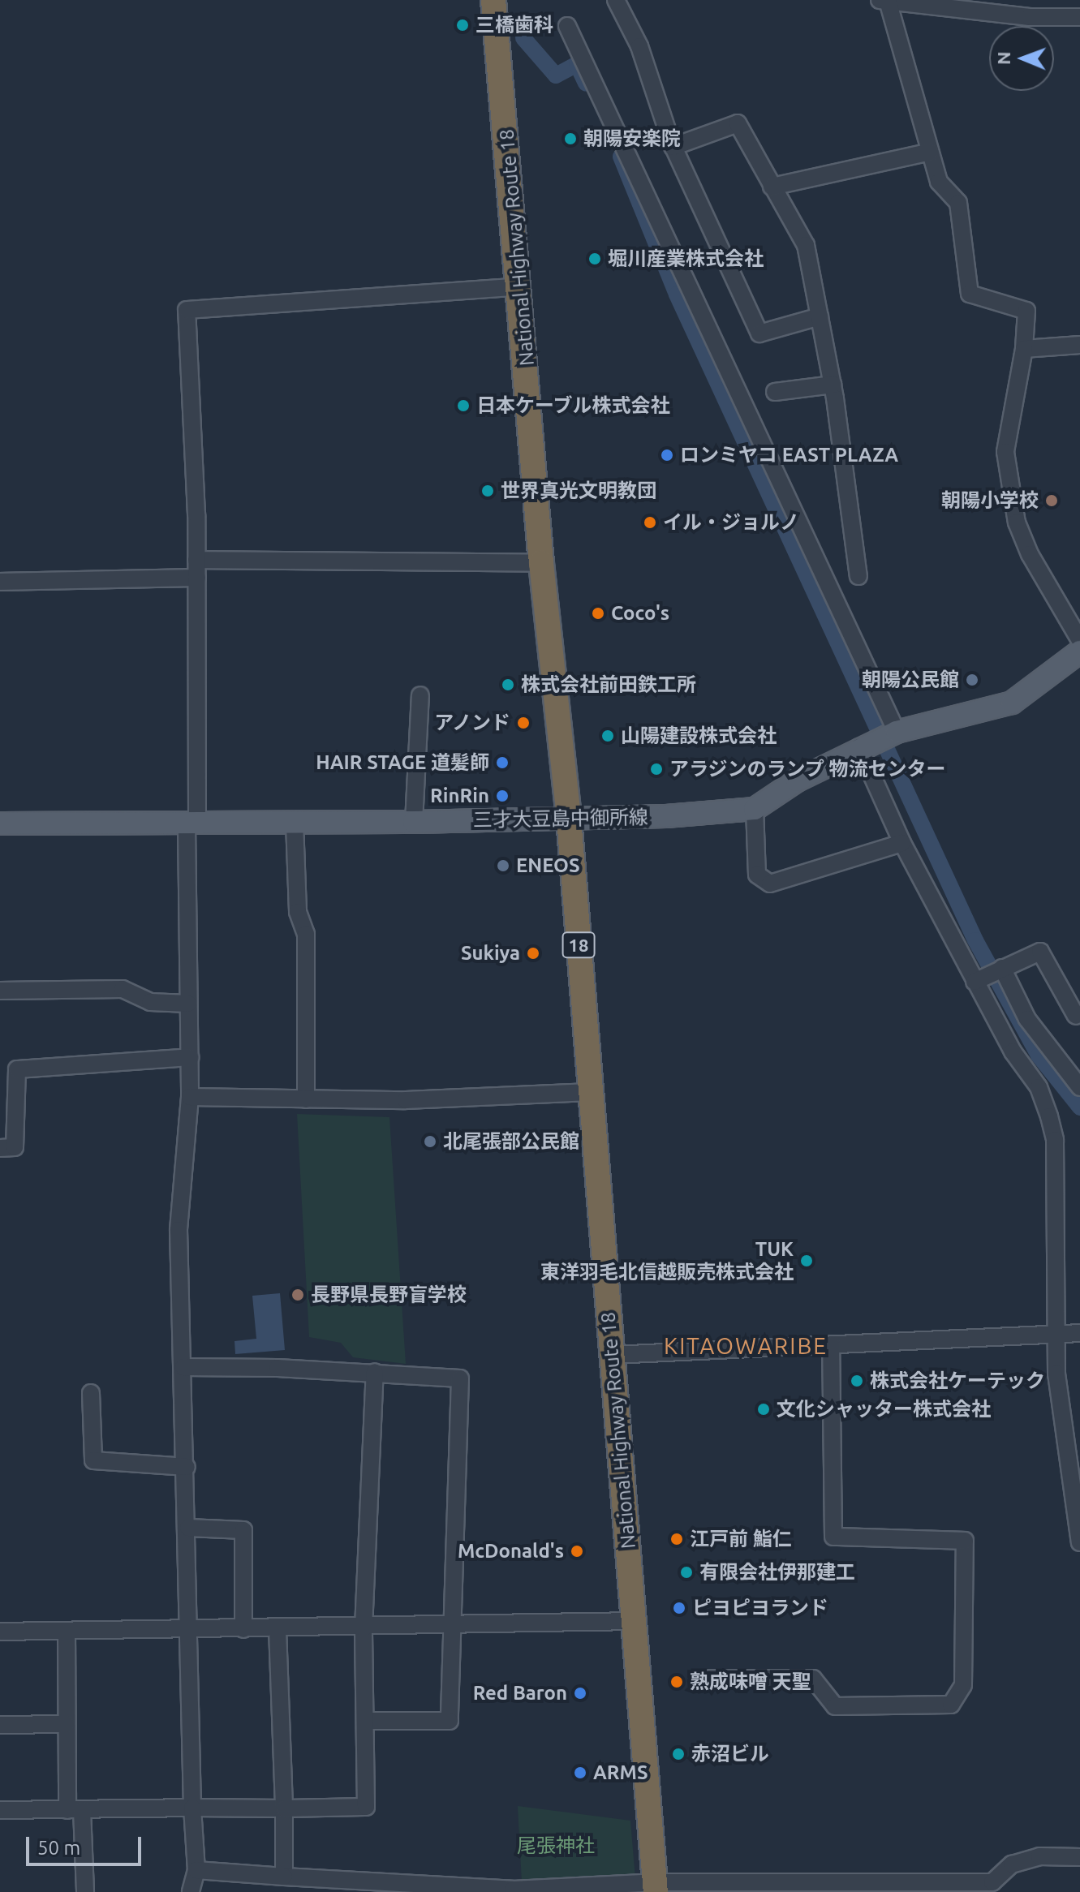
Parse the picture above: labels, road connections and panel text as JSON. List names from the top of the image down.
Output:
{
  "streets": {
    "highway": ["National Highway Route 18", "18"],
    "main road": ["三才大豆島中御所線"]
  },
  "crossings": [
    ["National Highway Route 18", "三才大豆島中御所線"]
  ],
  "districts": ["KITAOWARIBE"],
  "parks": ["尾張神社"],
  "places": [
    "三橋歯科",
    "朝陽安楽院",
    "堀川産業株式会社",
    "日本ケーブル株式会社",
    "ロンミヤコ EAST PLAZA",
    "世界真光文明教団",
    "朝陽小学校",
    "イル・ジョルノ",
    "Coco's",
    "朝陽公民館",
    "株式会社前田鉄工所",
    "アノンド",
    "山陽建設株式会社",
    "HAIR STAGE 道髪師",
    "アラジンのランプ 物流センター",
    "RinRin",
    "ENEOS",
    "Sukiya",
    "北尾張部公民館",
    "TUK 東洋羽毛北信越販売株式会社",
    "長野県長野盲学校",
    "株式会社ケーテック",
    "文化シャッター株式会社",
    "江戸前 鮨仁",
    "McDonald's",
    "有限会社伊那建工",
    "ピヨピヨランド",
    "熟成味噌 天聖",
    "Red Baron",
    "赤沼ビル",
    "ARMS"
  ],
  "scale_bar": "50 m",
  "north": "left"
}
